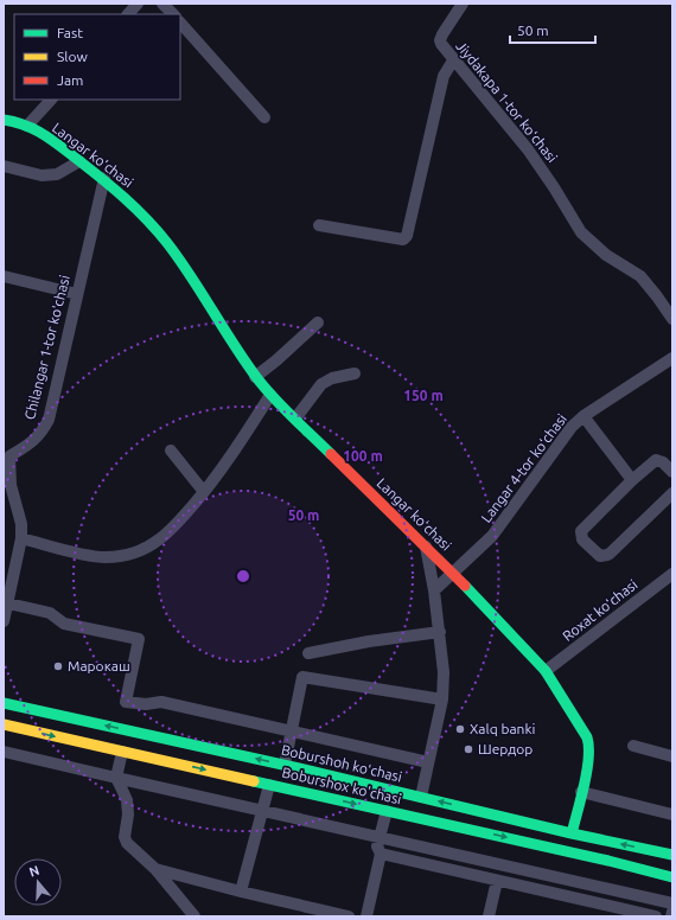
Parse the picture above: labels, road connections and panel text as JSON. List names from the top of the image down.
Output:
{
  "streets": {
    "main road": ["Langar koʻchasi", "Boburshoh koʻchasi", "Boburshox ko'chasi"],
    "street": [
      "Jiydakapa 1-tor koʻchasi",
      "Chilangar 1-tor koʻchasi",
      "Langar 4-tor koʻchasi",
      "Roxat koʻchasi"
    ]
  },
  "crossings": [
    ["Langar koʻchasi", "Chilangar 1-tor koʻchasi"],
    ["Langar koʻchasi", "Langar 4-tor koʻchasi"],
    ["Langar koʻchasi", "Roxat koʻchasi"],
    ["Langar koʻchasi", "Boburshoh koʻchasi"]
  ],
  "one_way": ["Boburshoh koʻchasi", "Boburshox ko'chasi"],
  "places": ["Марокаш", "Xalq banki", "Шердор"],
  "legend": ["Fast", "Slow", "Jam"],
  "scale_bar": "50 m",
  "north": "top",
  "rings": ["150 m", "100 m", "50 m"]
}
